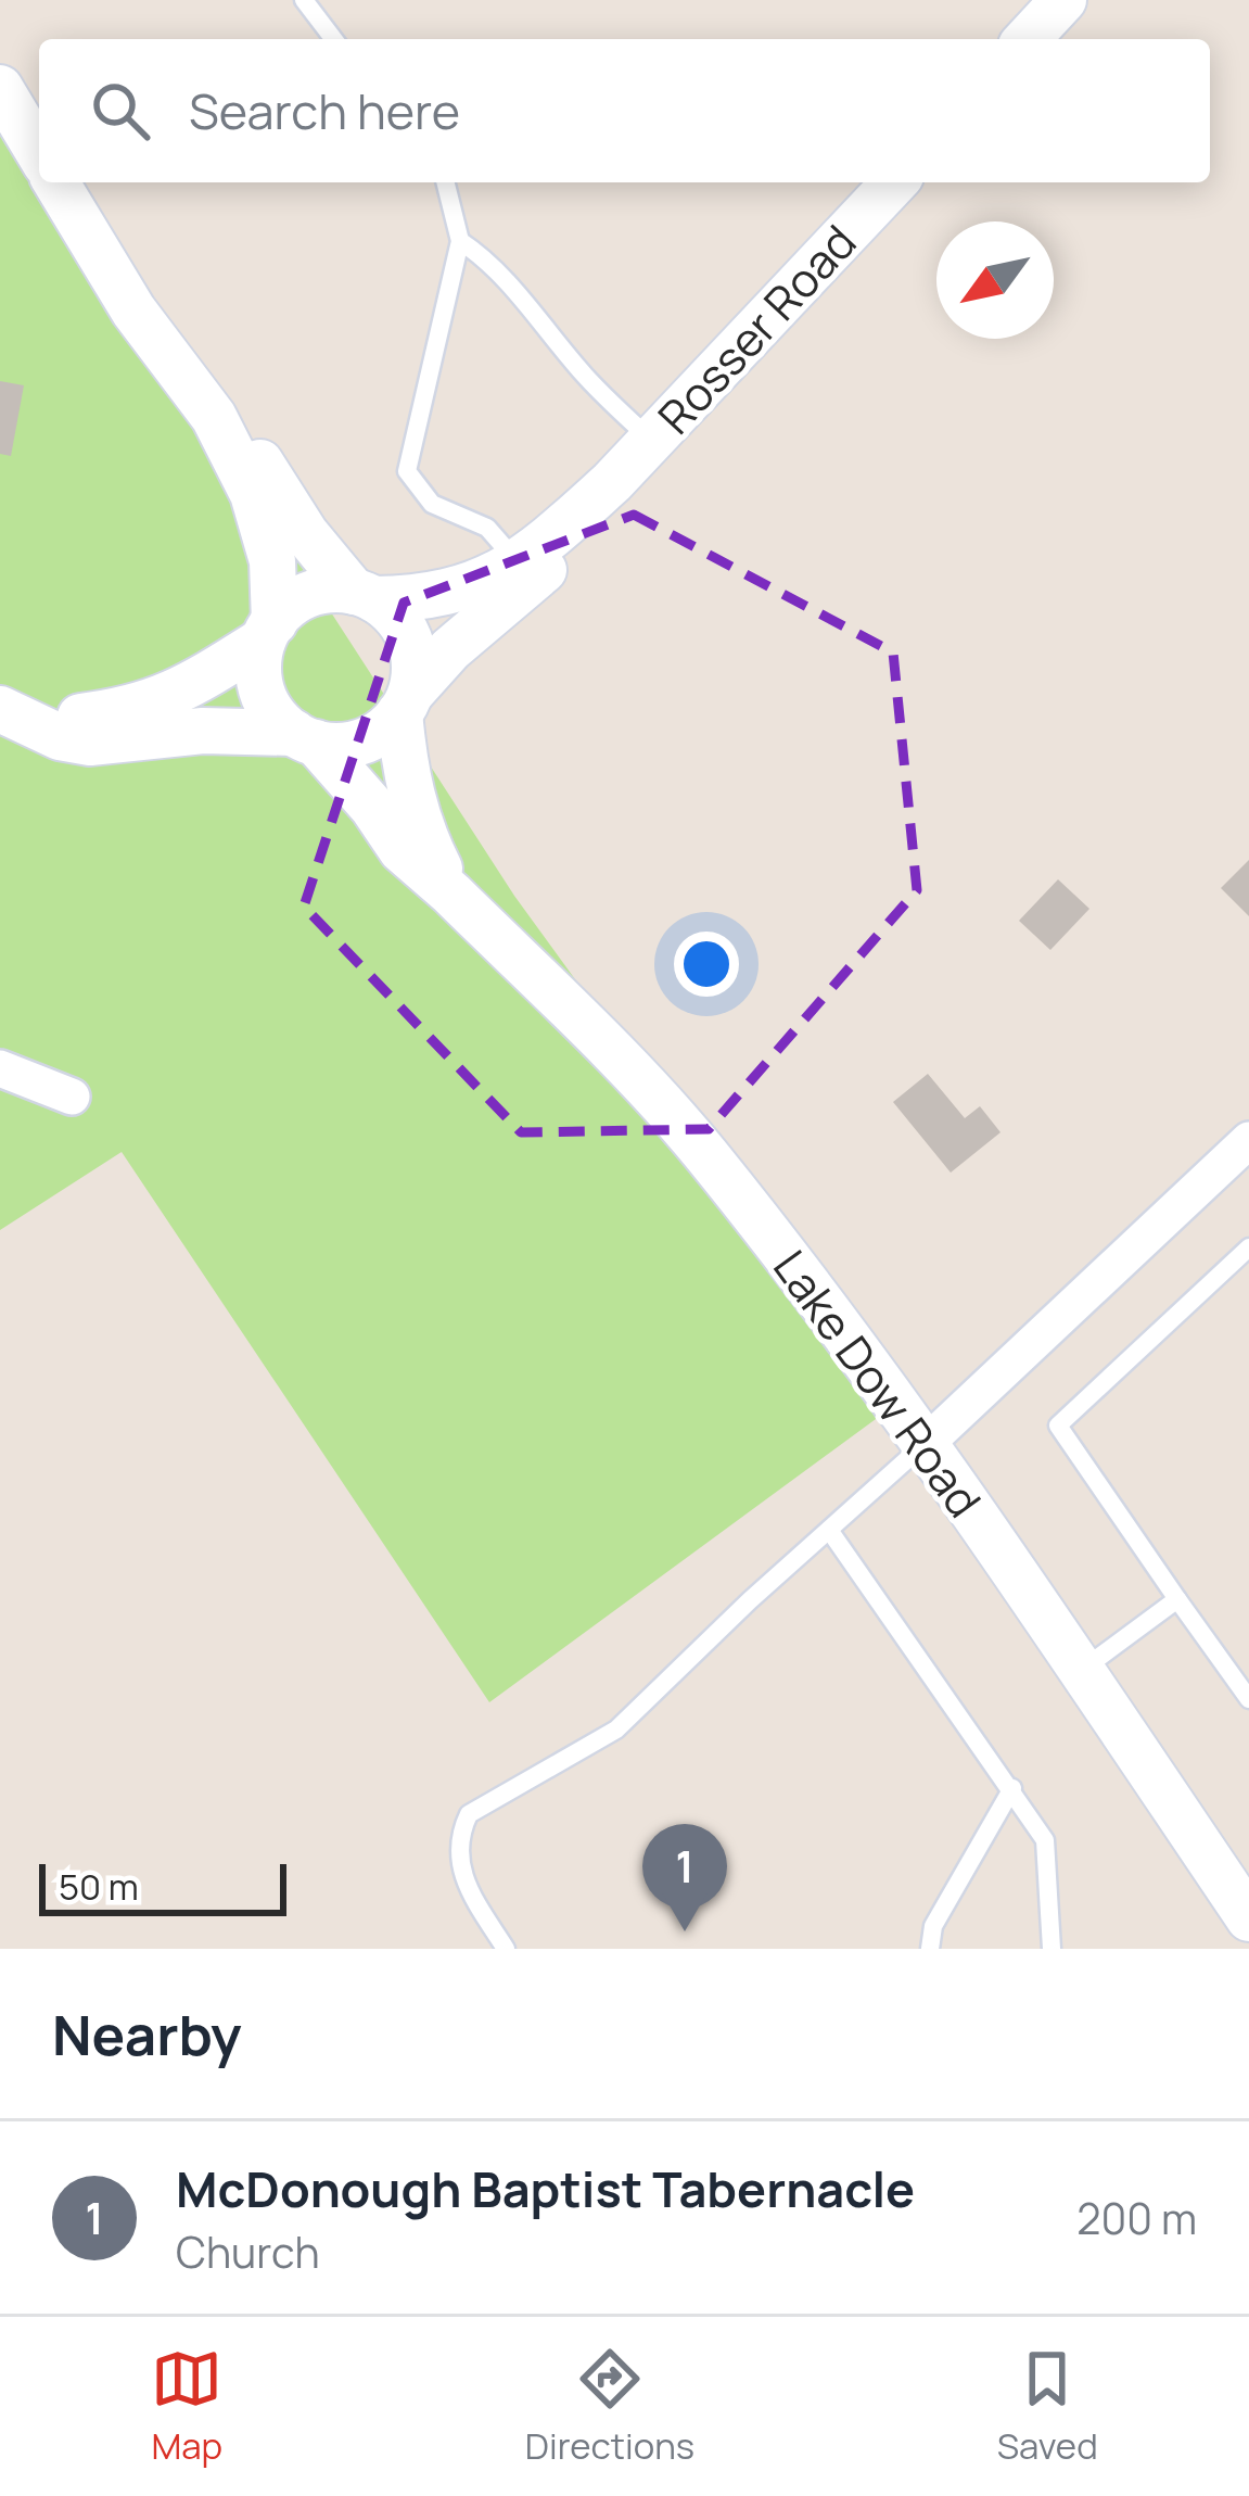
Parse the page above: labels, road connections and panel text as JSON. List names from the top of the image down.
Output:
{
  "streets": {
    "street": ["Rosser Road", "Lake Dow Road"]
  },
  "crossings": [
    ["Rosser Road", "Lake Dow Road"]
  ],
  "scale_bar": "50 m",
  "north": "bottom left",
  "page": {
    "search": "Search here",
    "pins": "1",
    "scale": "50 m",
    "heading": "Nearby",
    "list": [
      {
        "mark": "1",
        "name": "McDonough Baptist Tabernacle",
        "note": "Church",
        "value": "200 m"
      }
    ],
    "nav": ["Map", "Directions", "Saved"]
  }
}
